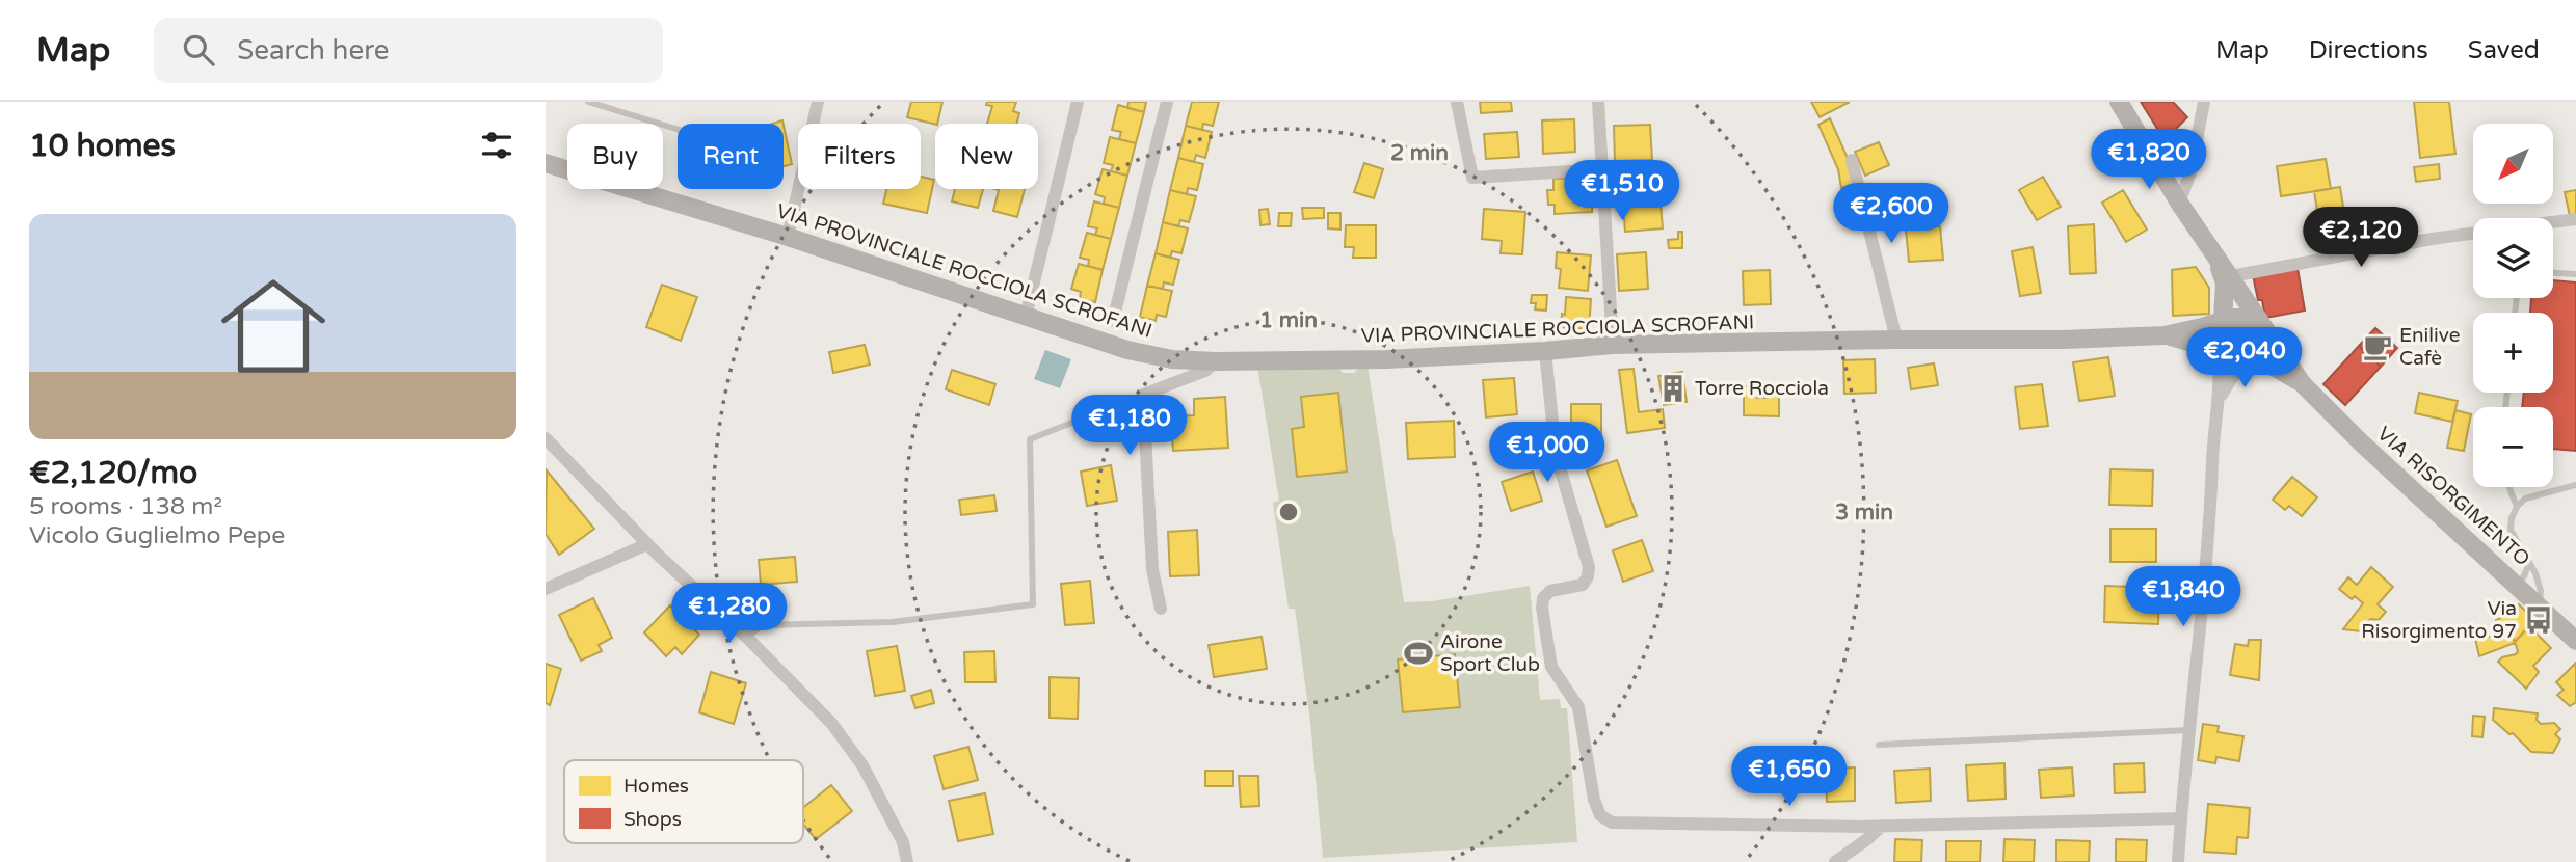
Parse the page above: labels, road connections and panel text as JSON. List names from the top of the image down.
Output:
{
  "streets": {
    "street": ["VIA PROVINCIALE ROCCIOLA SCROFANI", "VIA RISORGIMENTO"]
  },
  "places": {
    "cafe": ["Enilive Cafè"],
    "building": ["Torre Rocciola"],
    "bus stop": ["Via Risorgimento 97"],
    "sports": ["Airone Sport Club"]
  },
  "legend": ["Homes", "Shops"],
  "north": "bottom left",
  "page": {
    "header": "Map",
    "search": "Search here",
    "nav": ["Map", "Directions", "Saved"],
    "heading": "10 homes",
    "map_buttons": ["+", "−"],
    "chip": [
      "Buy",
      "Rent",
      "Filters",
      "New"
    ],
    "price": [
      "€1,820",
      "€1,510",
      "€2,600",
      "€2,120",
      "€2,040",
      "€1,180",
      "€1,000",
      "€1,840",
      "€1,280",
      "€1,650"
    ],
    "list": [
      {
        "name": "€2,120/mo",
        "note": "5 rooms · 138 m² · Vicolo Guglielmo Pepe"
      }
    ]
  },
  "rings": ["2 min", "1 min", "3 min"]
}
